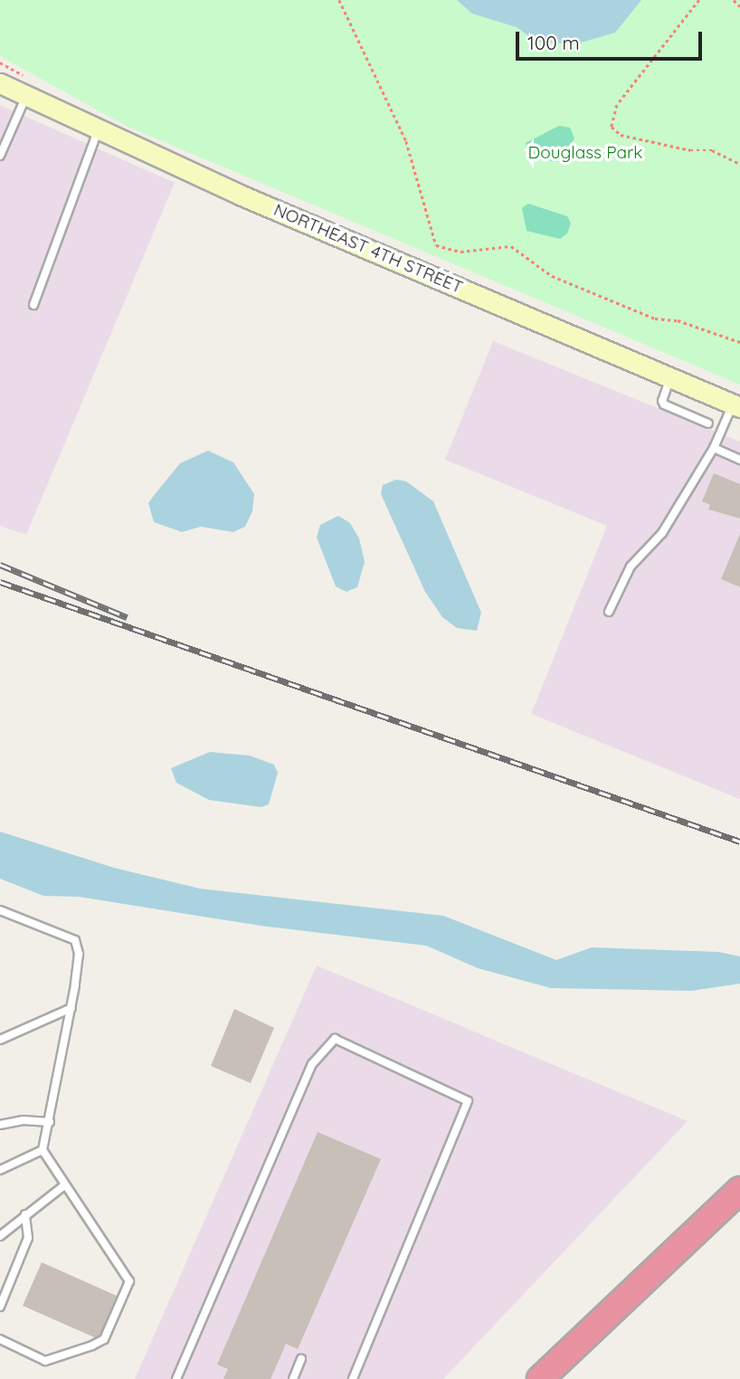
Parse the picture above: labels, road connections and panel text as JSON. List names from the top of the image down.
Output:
{
  "streets": {
    "street": ["NORTHEAST 4TH STREET"]
  },
  "parks": ["Douglass Park"],
  "scale_bar": "100 m"
}
